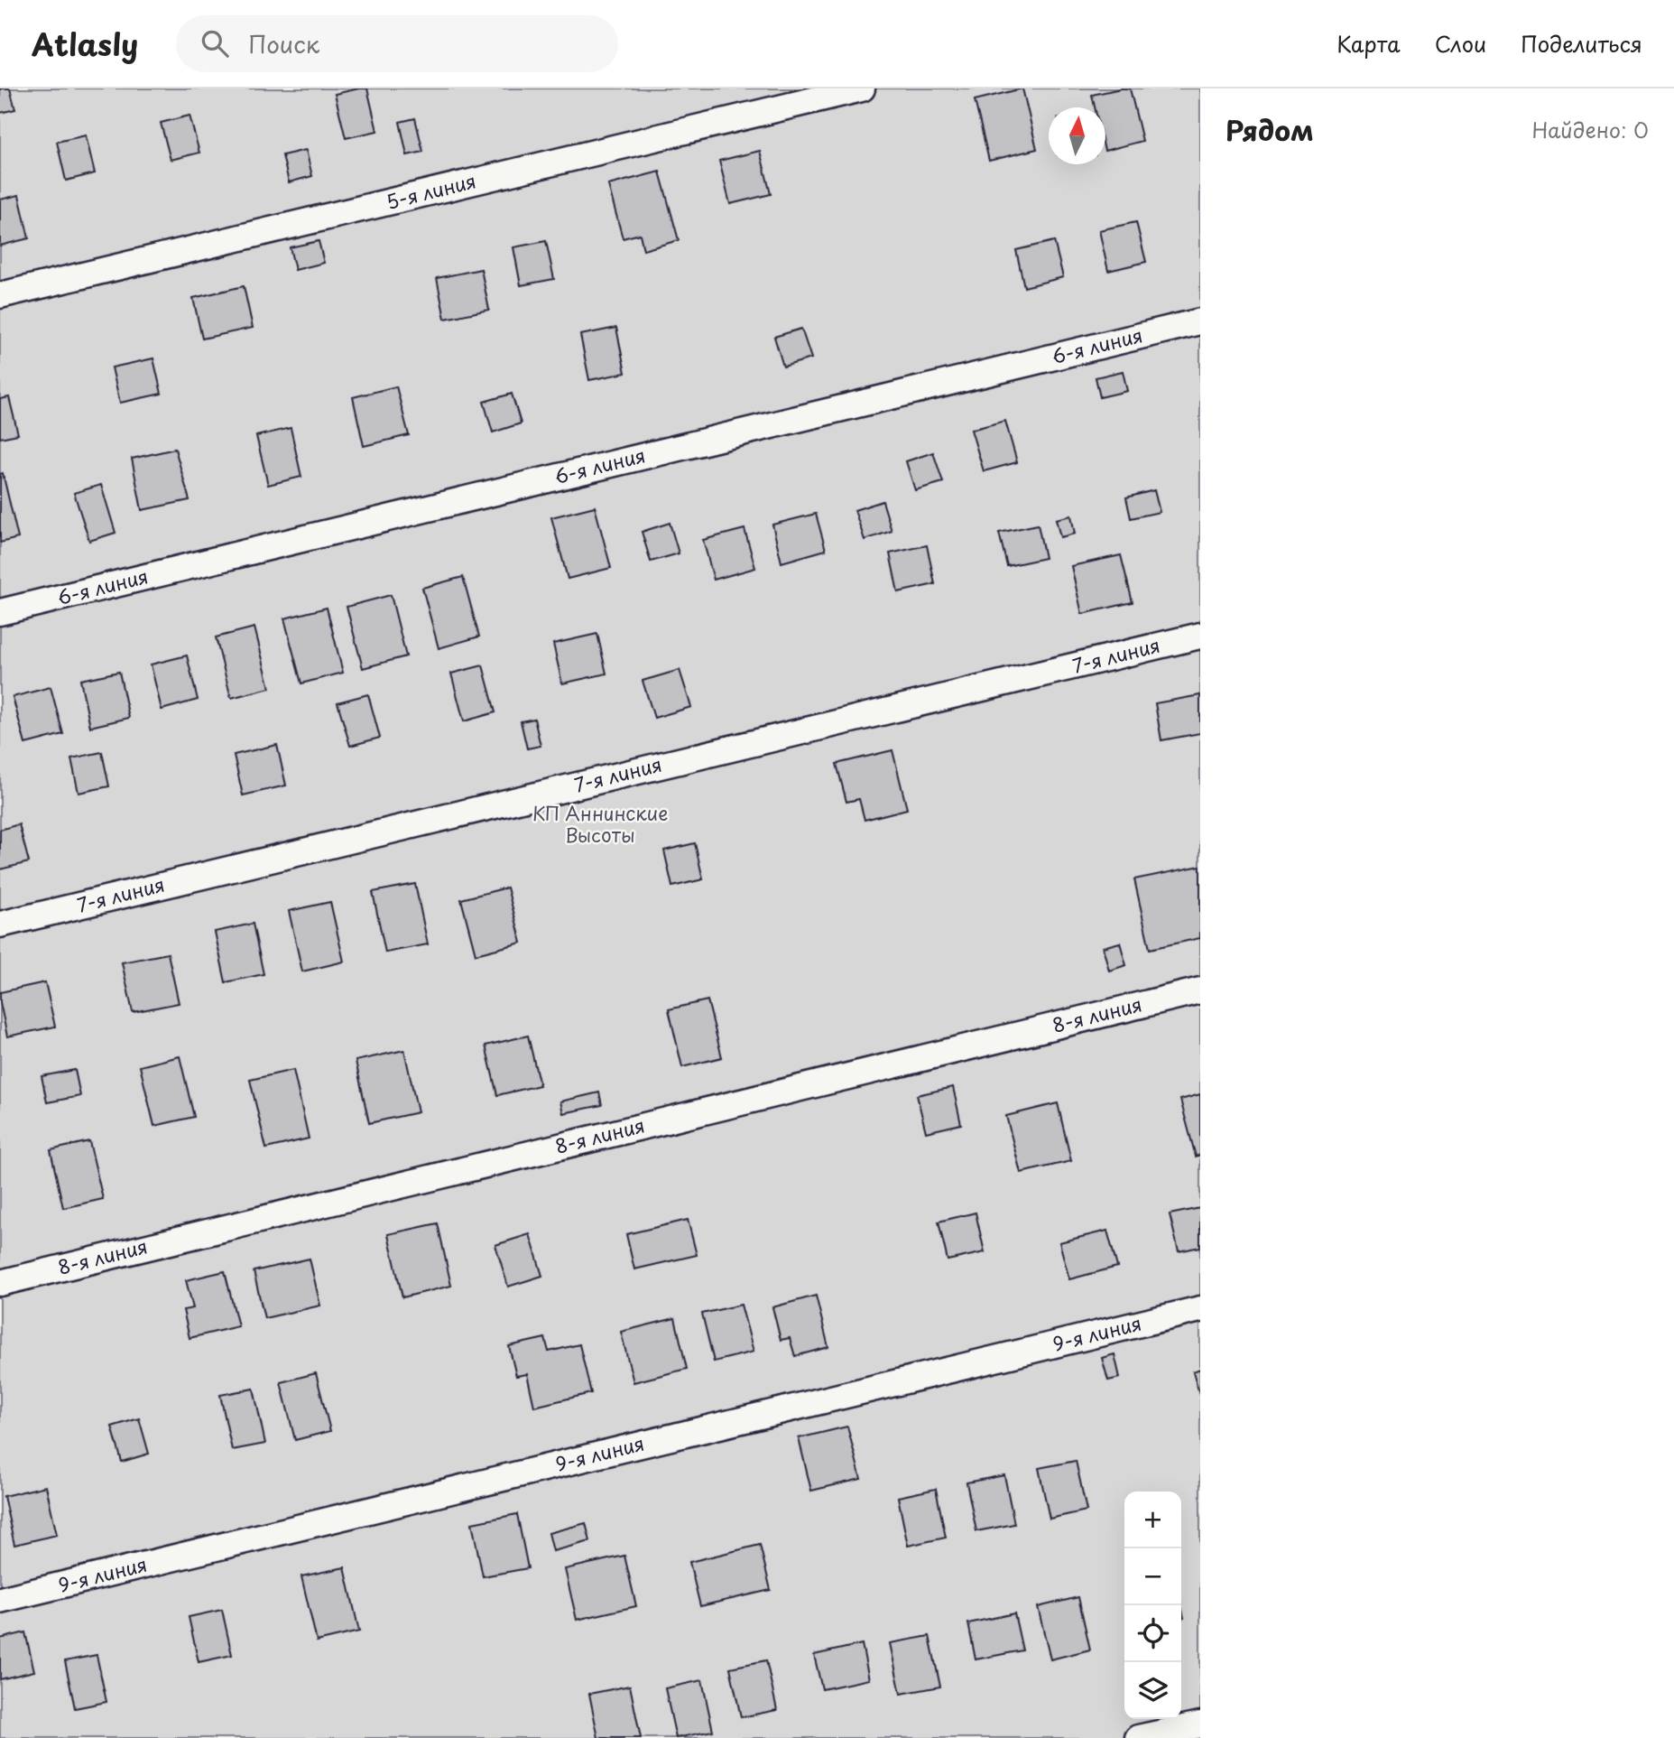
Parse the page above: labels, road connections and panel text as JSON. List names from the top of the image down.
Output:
{
  "streets": {
    "street": [
      "5-я линия",
      "6-я линия",
      "7-я линия",
      "8-я линия",
      "9-я линия"
    ]
  },
  "parks": ["КП Аннинские Высоты"],
  "north": "top",
  "page": {
    "header": "Atlasly",
    "search": "Поиск",
    "nav": ["Карта", "Слои", "Поделиться"],
    "heading": ["Рядом", "Найдено: 0"],
    "map_buttons": ["+", "−"]
  }
}
